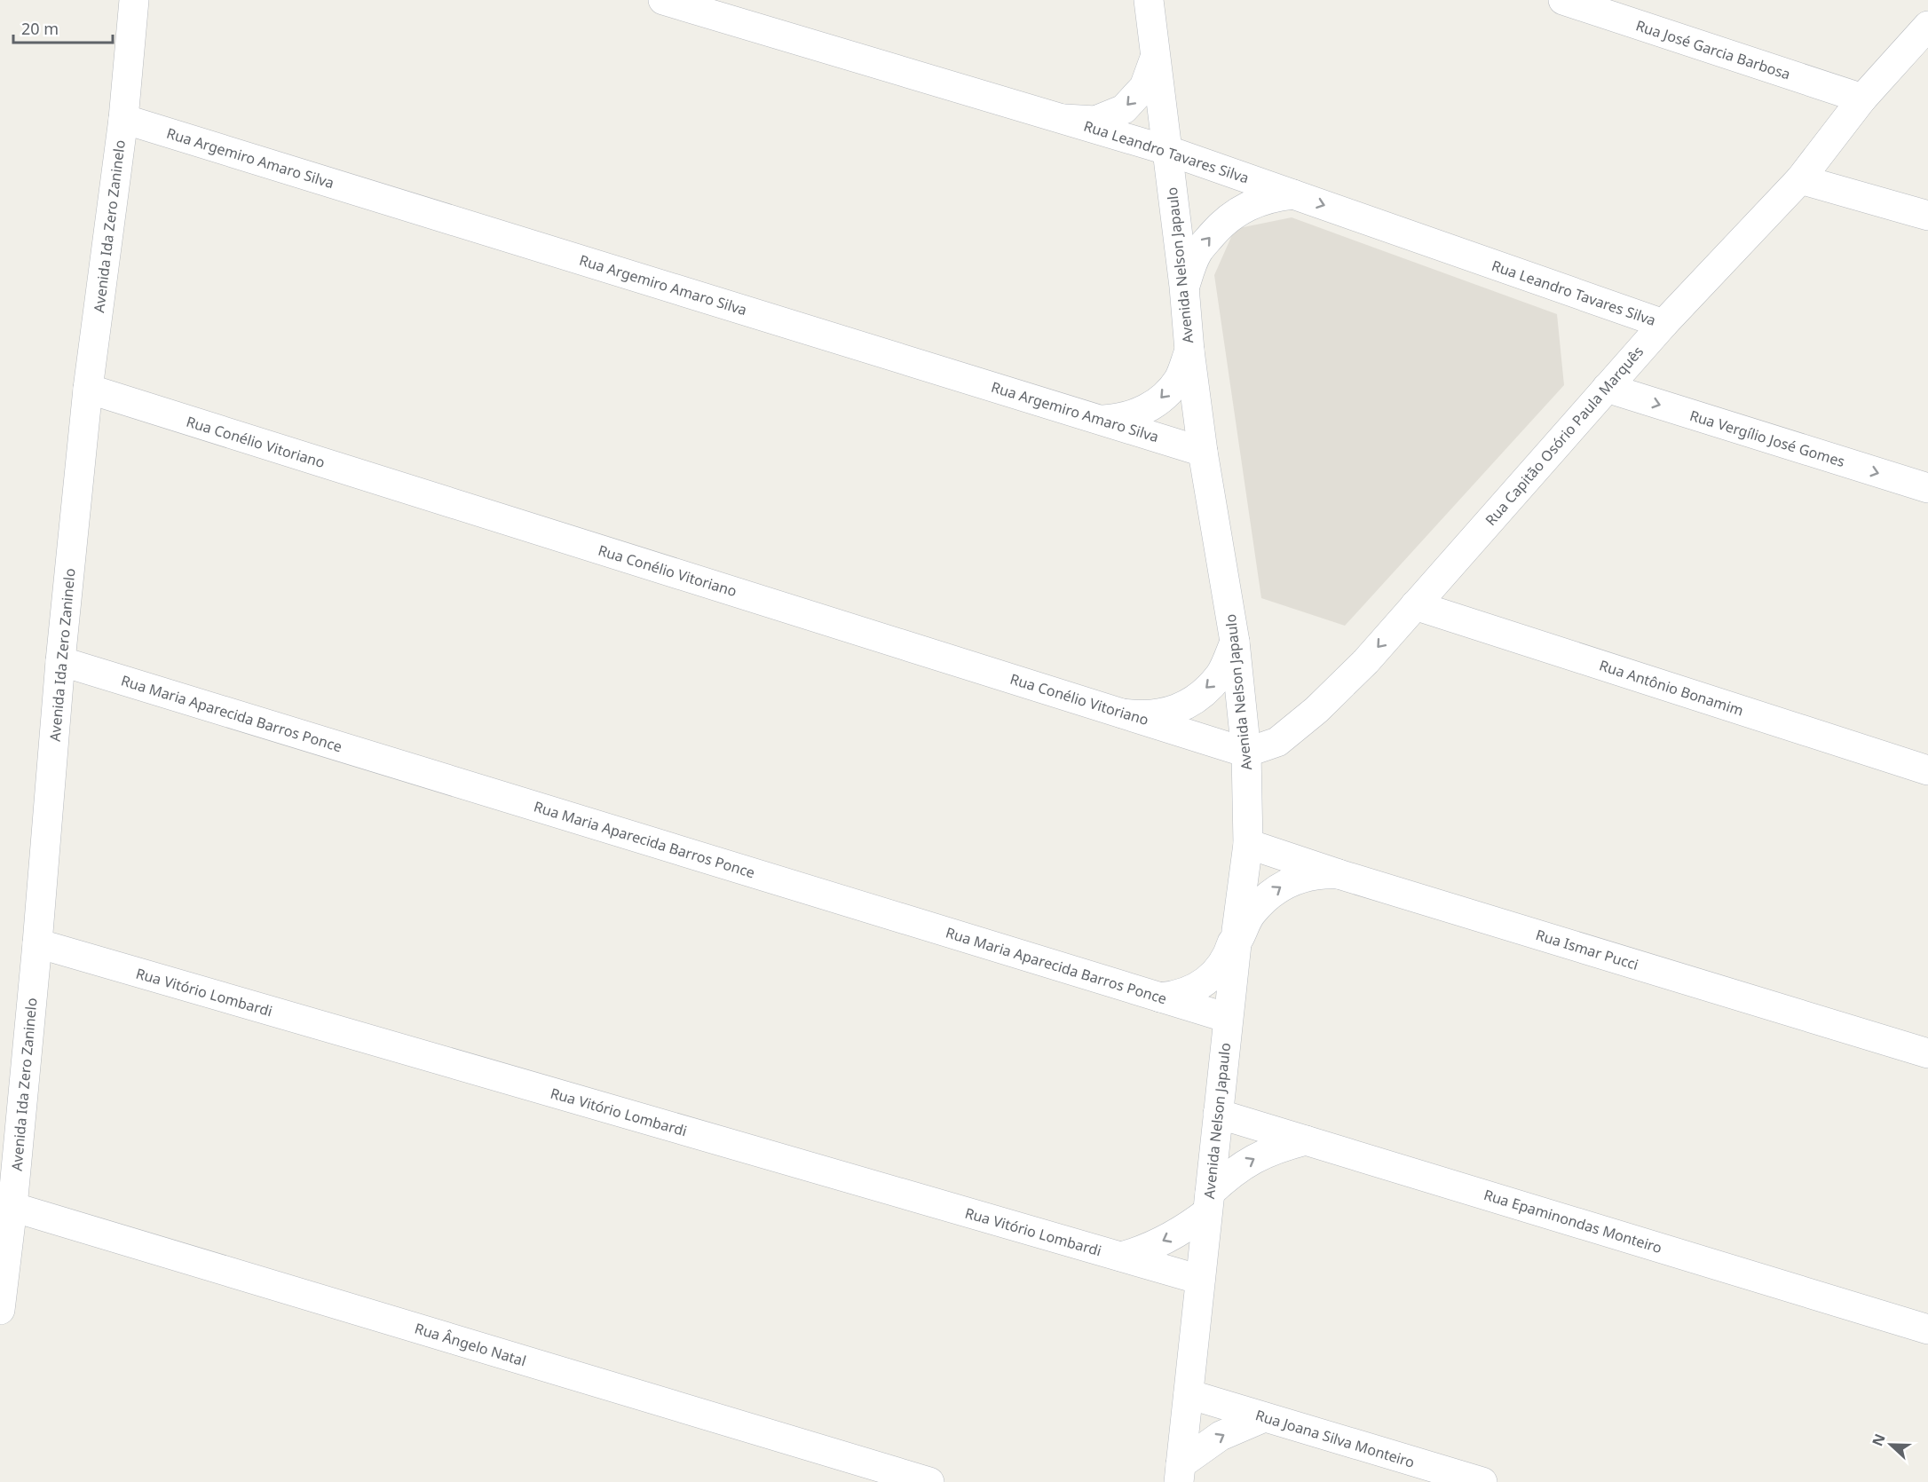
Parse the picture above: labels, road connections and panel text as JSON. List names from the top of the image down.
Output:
{
  "streets": {
    "street": [
      "Rua José Garcia Barbosa",
      "Rua Leandro Tavares Silva",
      "Rua Argemiro Amaro Silva",
      "Avenida Ida Zero Zaninelo",
      "Avenida Nelson Japaulo",
      "Rua Capitão Osório Paula Marquês",
      "Rua Vergílio José Gomes",
      "Rua Conélio Vitoriano",
      "Rua Antônio Bonamim",
      "Rua Maria Aparecida Barros Ponce",
      "Rua Ismar Pucci",
      "Rua Vitório Lombardi",
      "Rua Epaminondas Monteiro",
      "Rua Ângelo Natal",
      "Rua Joana Silva Monteiro"
    ]
  },
  "crossings": [
    ["Rua José Garcia Barbosa", "Rua Capitão Osório Paula Marquês"],
    ["Rua Leandro Tavares Silva", "Avenida Nelson Japaulo"],
    ["Rua Leandro Tavares Silva", "Rua Capitão Osório Paula Marquês"],
    ["Rua Argemiro Amaro Silva", "Avenida Ida Zero Zaninelo"],
    ["Rua Argemiro Amaro Silva", "Avenida Nelson Japaulo"],
    ["Avenida Ida Zero Zaninelo", "Rua Conélio Vitoriano"],
    ["Avenida Ida Zero Zaninelo", "Rua Maria Aparecida Barros Ponce"],
    ["Avenida Ida Zero Zaninelo", "Rua Vitório Lombardi"],
    ["Avenida Ida Zero Zaninelo", "Rua Ângelo Natal"],
    ["Avenida Nelson Japaulo", "Rua Capitão Osório Paula Marquês"],
    ["Avenida Nelson Japaulo", "Rua Conélio Vitoriano"],
    ["Avenida Nelson Japaulo", "Rua Maria Aparecida Barros Ponce"],
    ["Avenida Nelson Japaulo", "Rua Ismar Pucci"],
    ["Avenida Nelson Japaulo", "Rua Vitório Lombardi"],
    ["Avenida Nelson Japaulo", "Rua Epaminondas Monteiro"],
    ["Avenida Nelson Japaulo", "Rua Joana Silva Monteiro"],
    ["Rua Capitão Osório Paula Marquês", "Rua Vergílio José Gomes"],
    ["Rua Capitão Osório Paula Marquês", "Rua Conélio Vitoriano"],
    ["Rua Capitão Osório Paula Marquês", "Rua Antônio Bonamim"]
  ],
  "one_way": ["Rua Leandro Tavares Silva"],
  "scale_bar": "20 m",
  "north": "left"
}
